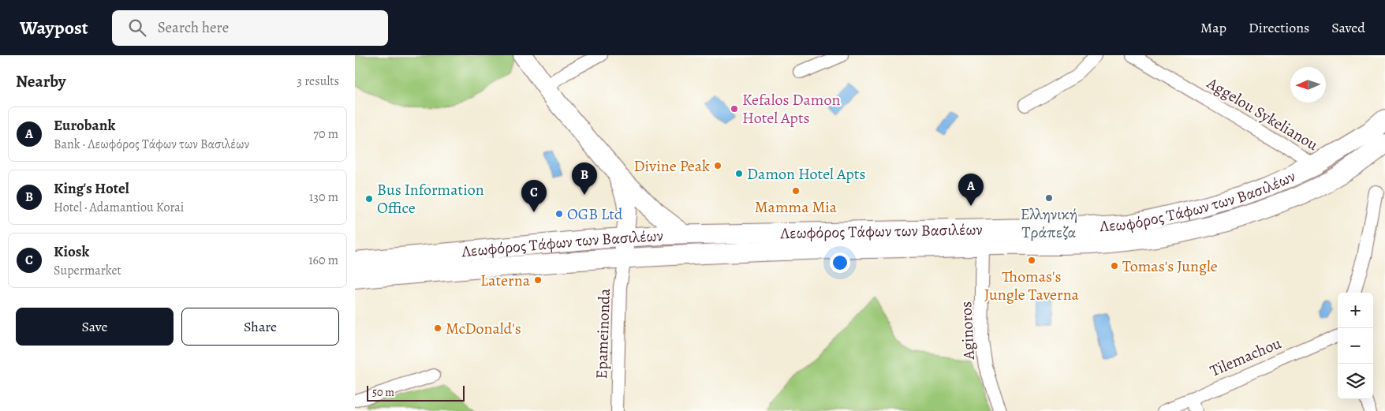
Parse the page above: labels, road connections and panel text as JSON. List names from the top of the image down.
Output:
{
  "streets": {
    "main road": ["Λεωφόρος Τάφων των Βασιλέων"],
    "street": [
      "Aggelou Sykelianou",
      "Aginoros",
      "Epameinonda",
      "Tilemachou"
    ]
  },
  "crossings": [
    ["Aggelou Sykelianou", "Λεωφόρος Τάφων των Βασιλέων"],
    ["Λεωφόρος Τάφων των Βασιλέων", "Aginoros"],
    ["Λεωφόρος Τάφων των Βασιλέων", "Epameinonda"]
  ],
  "places": [
    "Kefalos Damon Hotel Apts",
    "Divine Peak",
    "Damon Hotel Apts",
    "Mamma Mia",
    "Ελληνική Τράπεζα",
    "Bus Information Office",
    "OGB Ltd",
    "Thomas's Jungle Taverna",
    "Tomas's Jungle",
    "Laterna",
    "McDonald's"
  ],
  "scale_bar": "50 m",
  "north": "left",
  "page": {
    "header": "Waypost",
    "search": "Search here",
    "nav": ["Map", "Directions", "Saved"],
    "heading": ["Nearby", "3 results"],
    "list": [
      {
        "mark": "A",
        "name": "Eurobank",
        "note": "Bank · Λεωφόρος Τάφων των Βασιλέων",
        "value": "70 m"
      },
      {
        "mark": "B",
        "name": "King's Hotel",
        "note": "Hotel · Adamantiou Korai",
        "value": "130 m"
      },
      {
        "mark": "C",
        "name": "Kiosk",
        "note": "Supermarket",
        "value": "160 m"
      }
    ],
    "pins": ["B", "A", "C"],
    "map_buttons": ["+", "−"],
    "buttons": ["Save", "Share"],
    "scale": "50 m"
  }
}
